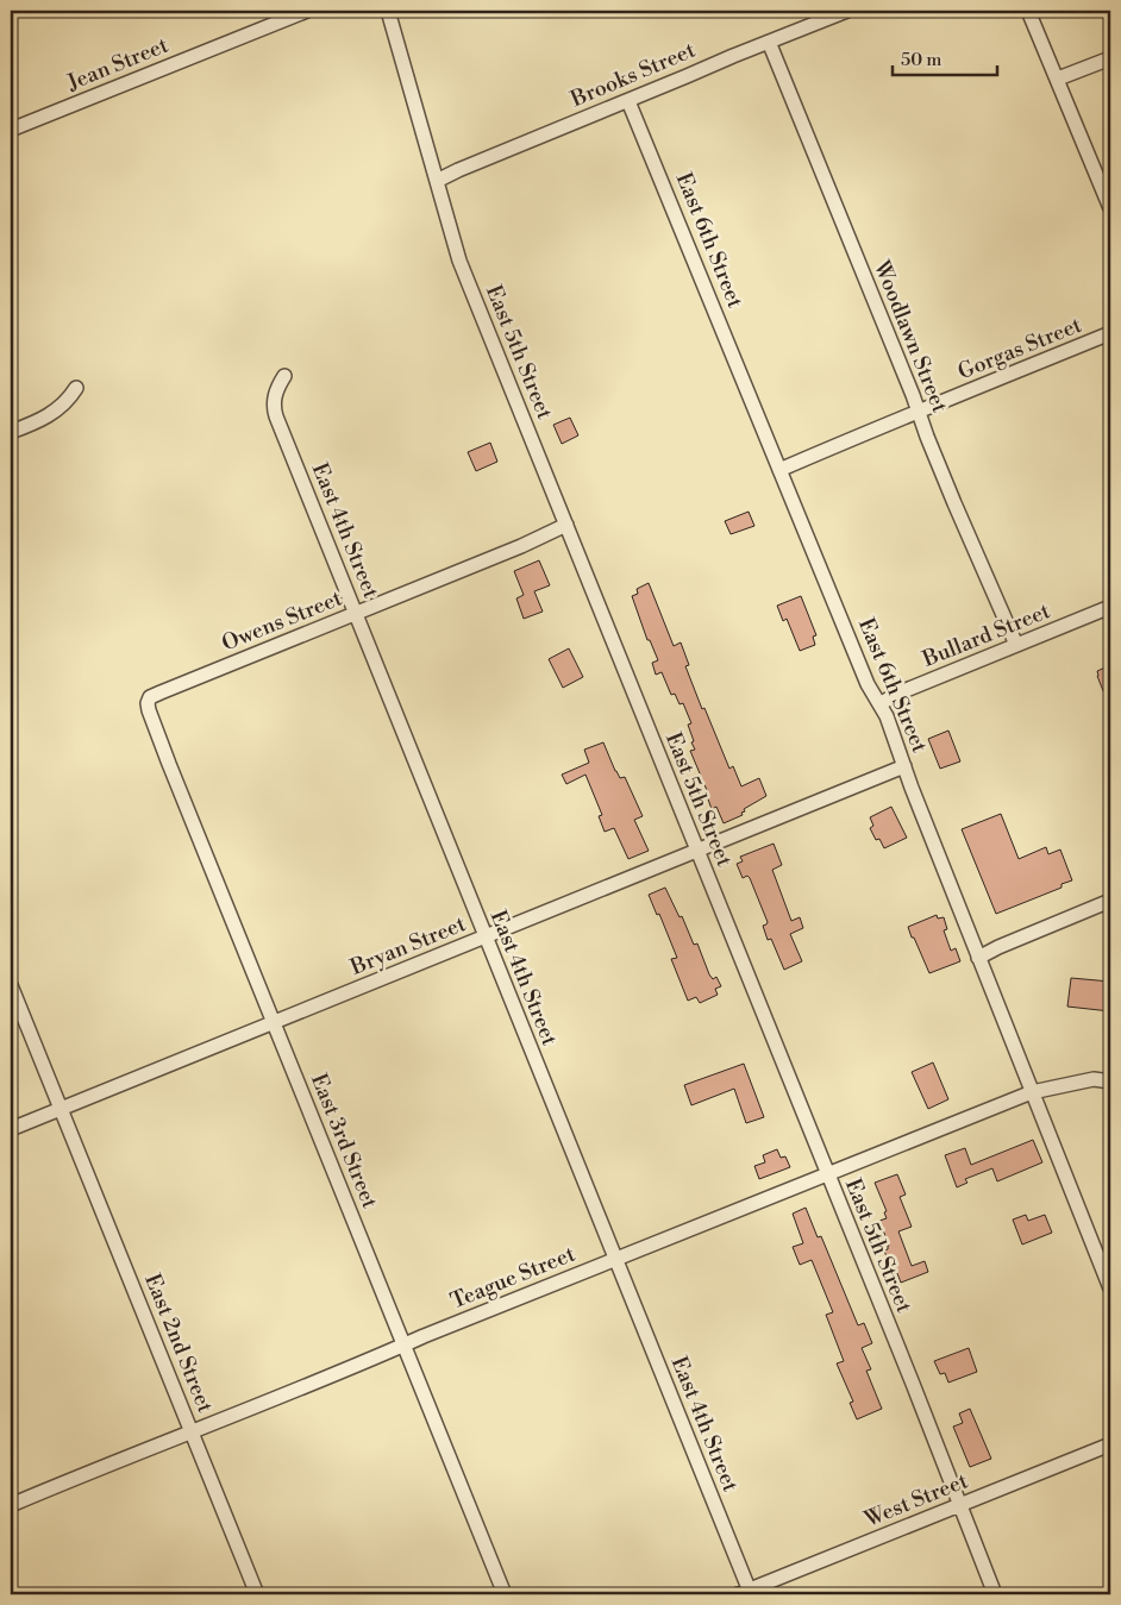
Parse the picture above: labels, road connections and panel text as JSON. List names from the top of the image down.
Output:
{
  "streets": {
    "street": [
      "Jean Street",
      "Brooks Street",
      "East 6th Street",
      "Woodlawn Street",
      "Gorgas Street",
      "East 5th Street",
      "East 4th Street",
      "Owens Street",
      "Bullard Street",
      "Bryan Street",
      "East 3rd Street",
      "Teague Street",
      "East 2nd Street",
      "West Street"
    ]
  },
  "crossings": [
    ["Brooks Street", "East 6th Street"],
    ["Brooks Street", "Woodlawn Street"],
    ["Brooks Street", "East 5th Street"],
    ["East 6th Street", "Gorgas Street"],
    ["East 6th Street", "Bullard Street"],
    ["East 6th Street", "Bryan Street"],
    ["East 6th Street", "Teague Street"],
    ["Woodlawn Street", "Gorgas Street"],
    ["Woodlawn Street", "Bullard Street"],
    ["East 5th Street", "Owens Street"],
    ["East 5th Street", "Bryan Street"],
    ["East 5th Street", "Teague Street"],
    ["East 5th Street", "West Street"],
    ["East 4th Street", "Owens Street"],
    ["East 4th Street", "Bryan Street"],
    ["East 4th Street", "Teague Street"],
    ["East 4th Street", "West Street"],
    ["Owens Street", "East 3rd Street"],
    ["Bryan Street", "East 3rd Street"],
    ["Bryan Street", "East 2nd Street"],
    ["East 3rd Street", "Teague Street"],
    ["Teague Street", "East 2nd Street"]
  ],
  "scale_bar": "50 m"
}
